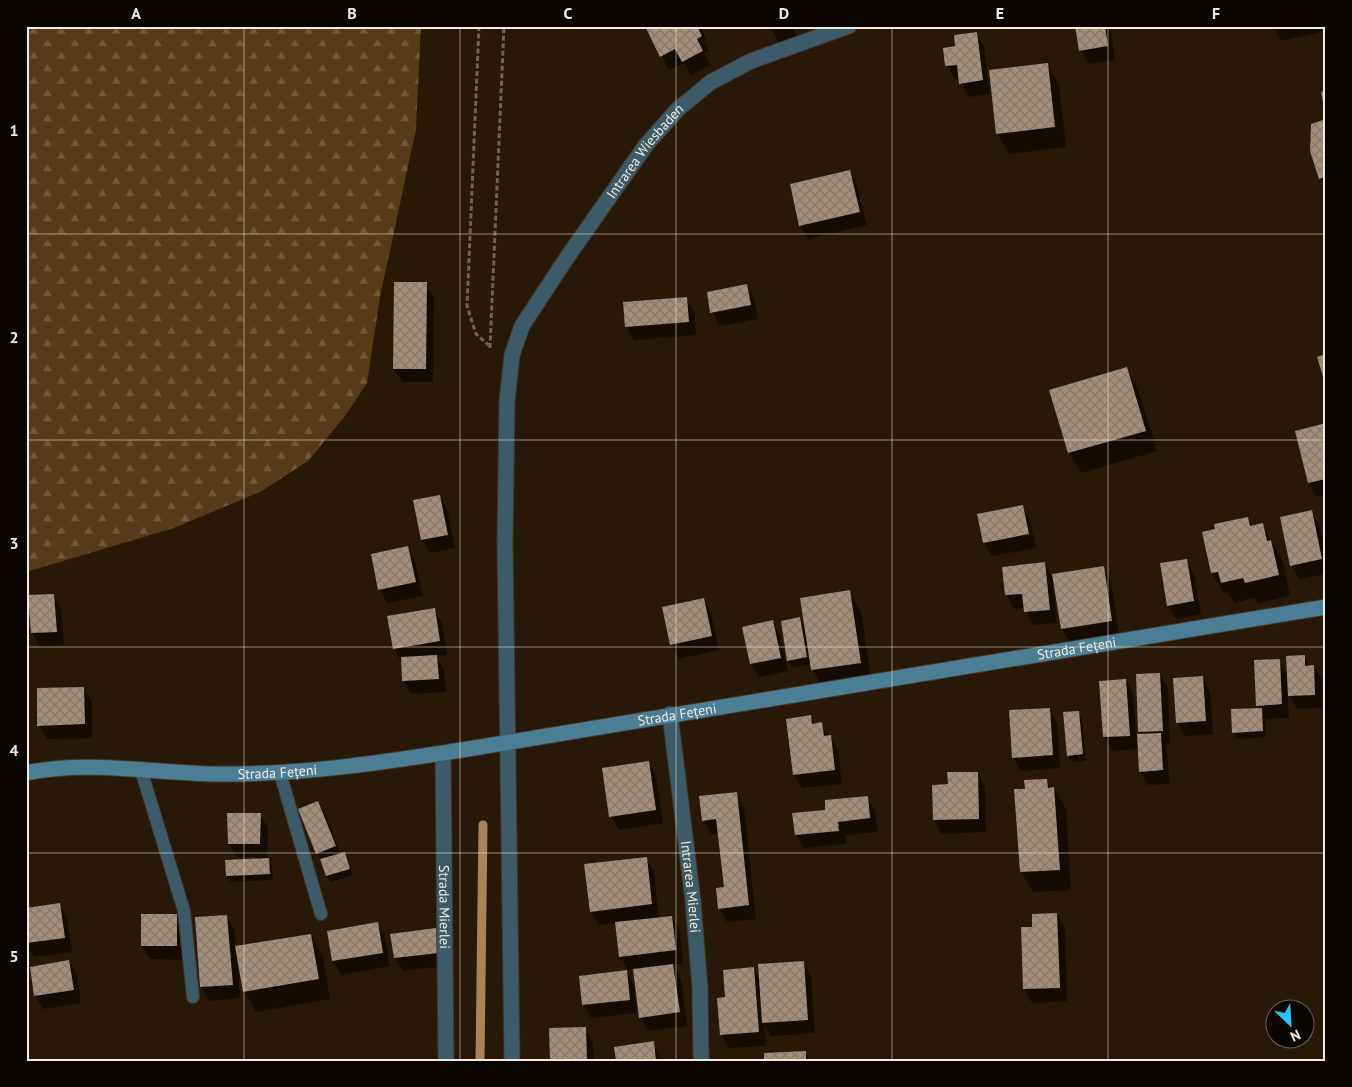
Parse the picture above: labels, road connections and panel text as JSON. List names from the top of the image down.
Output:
{
  "streets": {
    "street": [
      "Intrarea Wiesbaden",
      "Strada Fețeni",
      "Intrarea Mierlei",
      "Strada Mierlei"
    ]
  },
  "crossings": [
    ["Intrarea Wiesbaden", "Strada Fețeni"],
    ["Strada Fețeni", "Intrarea Mierlei"],
    ["Strada Fețeni", "Strada Mierlei"]
  ],
  "north": "bottom right",
  "grid": {
    "columns": [
      "A",
      "B",
      "C",
      "D",
      "E",
      "F"
    ],
    "rows": [
      "1",
      "2",
      "3",
      "4",
      "5"
    ]
  }
}
